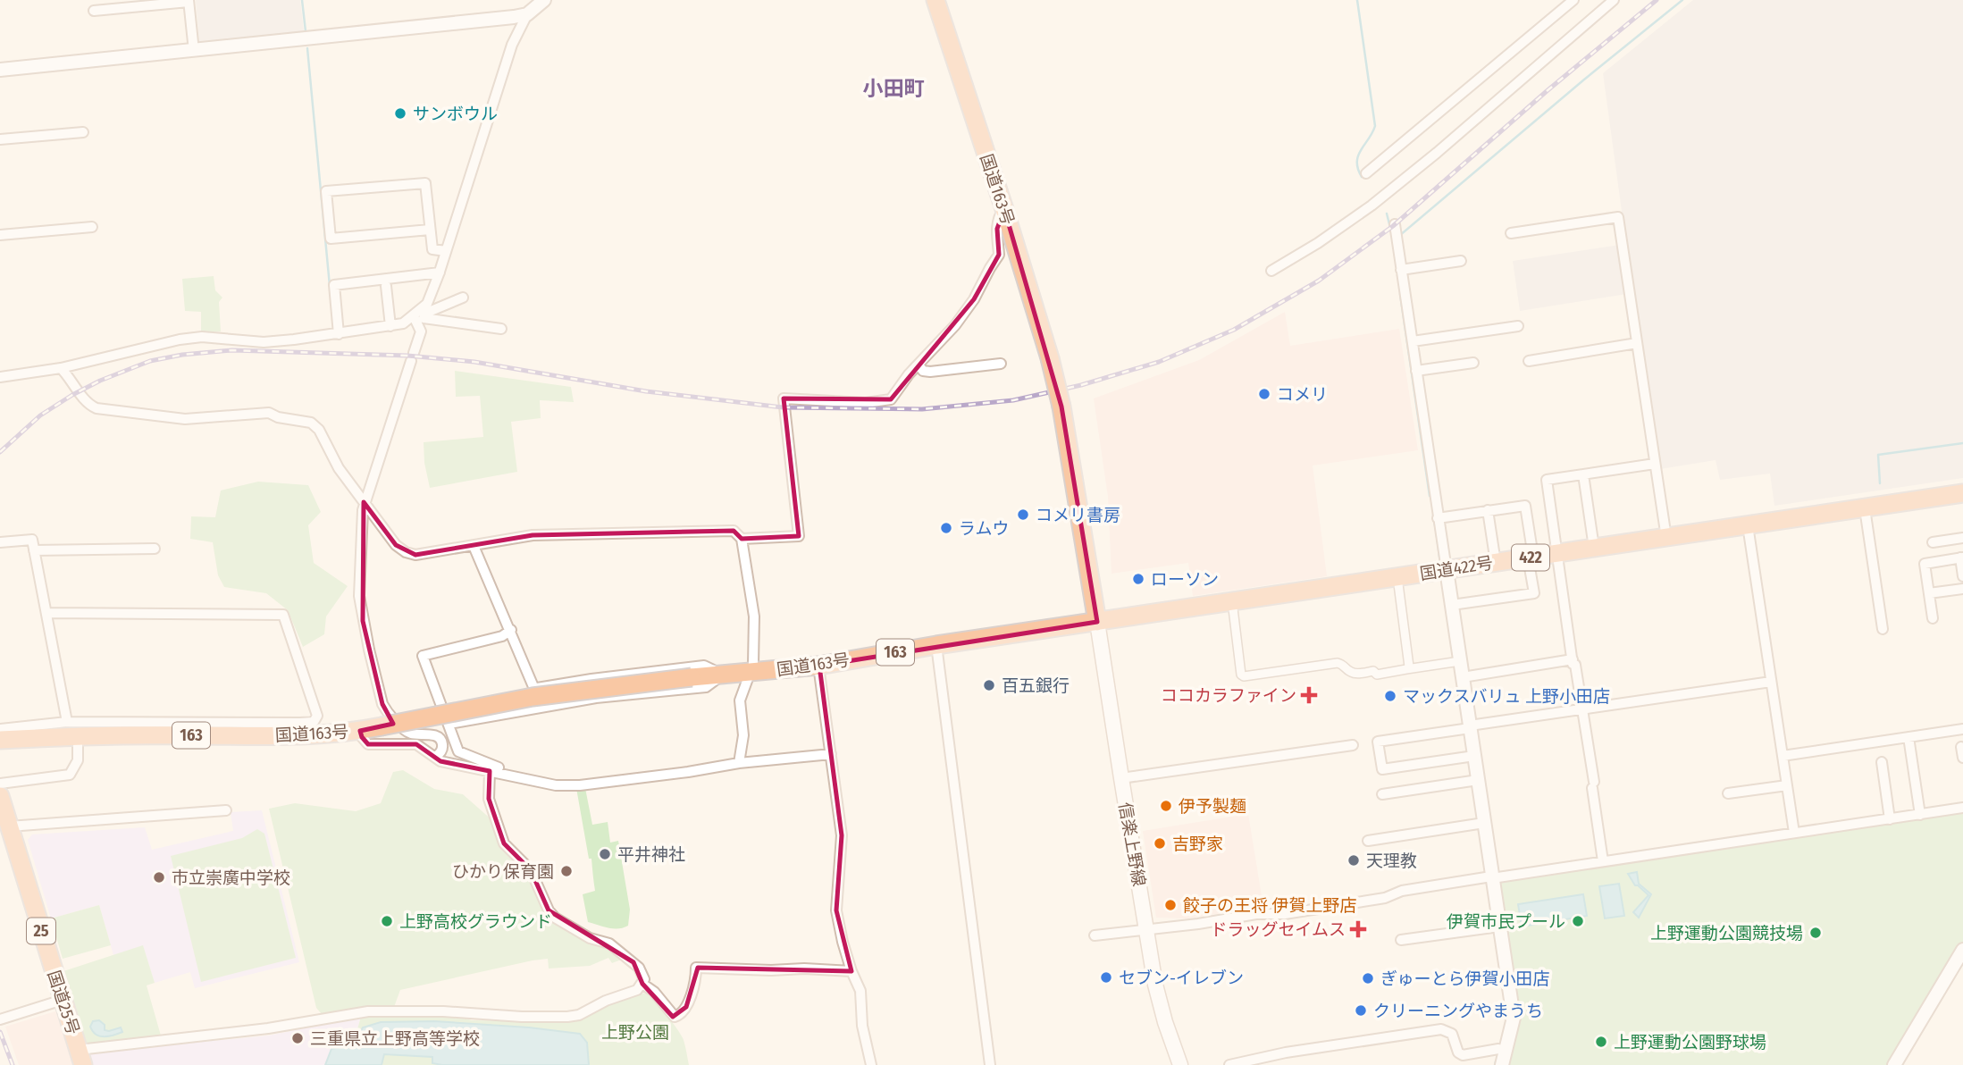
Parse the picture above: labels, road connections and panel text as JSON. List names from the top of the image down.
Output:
{
  "streets": {
    "highway": [
      "国道163号",
      "422",
      "国道422号",
      "163",
      "25",
      "国道25号"
    ],
    "main road": ["信楽上野線"]
  },
  "crossings": [
    ["国道163号", "国道422号"],
    ["国道163号", "信楽上野線"],
    ["国道422号", "信楽上野線"]
  ],
  "districts": ["小田町"],
  "parks": ["上野公園"],
  "places": {
    "other": [
      "サンボウル",
      "コメリ",
      "コメリ書房",
      "ラムウ",
      "ローソン",
      "百五銀行",
      "マックスバリュ 上野小田店",
      "伊予製麺",
      "吉野家",
      "平井神社",
      "天理教",
      "ひかり保育園",
      "市立崇廣中学校",
      "餃子の王将 伊賀上野店",
      "上野高校グラウンド",
      "伊賀市民プール",
      "上野運動公園競技場",
      "セブン-イレブン",
      "ぎゅーとら伊賀小田店",
      "クリーニングやまうち",
      "三重県立上野高等学校",
      "上野運動公園野球場"
    ],
    "health": ["ココカラファイン", "ドラッグセイムス"]
  }
}
